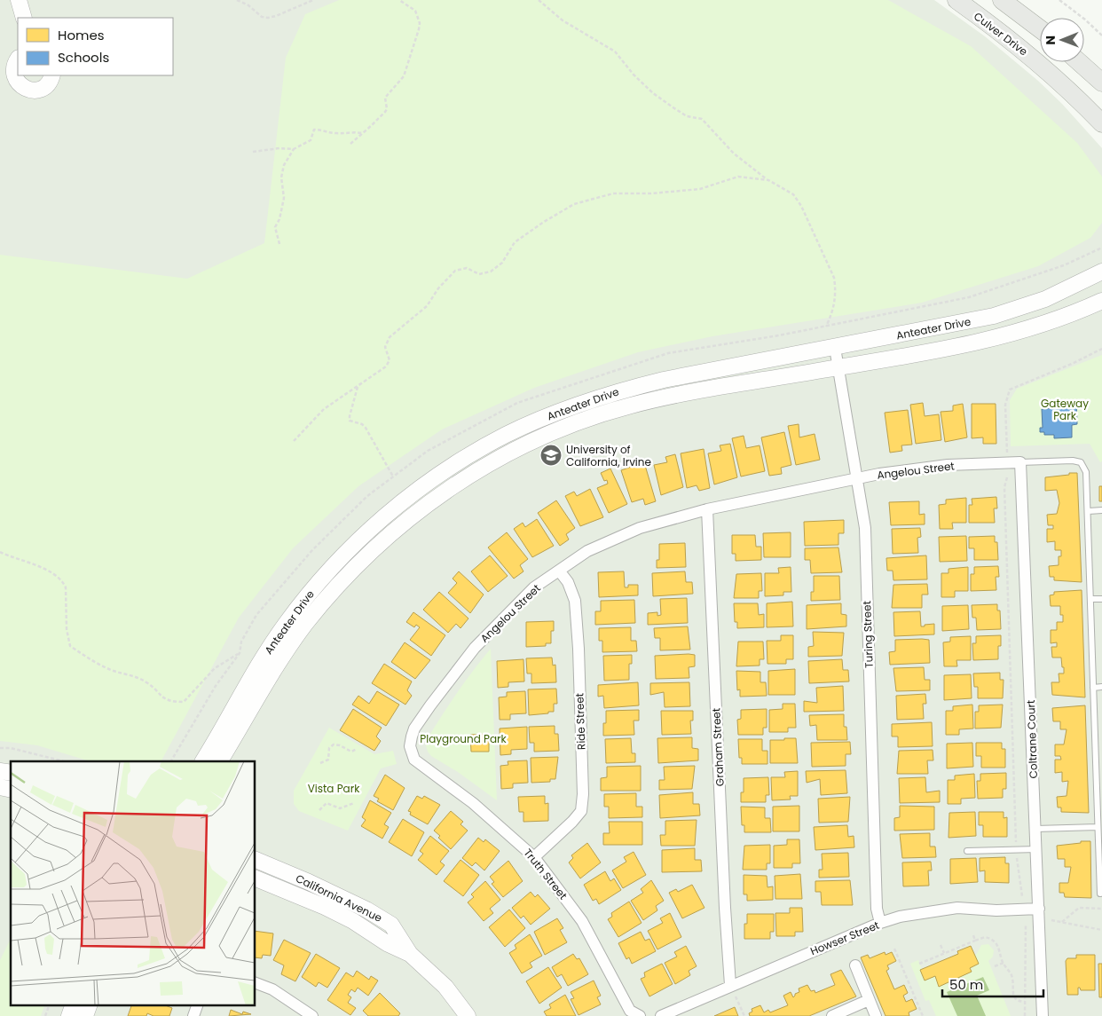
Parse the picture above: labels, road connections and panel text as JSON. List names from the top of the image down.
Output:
{
  "streets": {
    "main road": ["Culver Drive", "Anteater Drive", "California Avenue"],
    "street": [
      "Angelou Street",
      "Turing Street",
      "Ride Street",
      "Coltrane Court",
      "Graham Street",
      "Truth Street",
      "Howser Street"
    ]
  },
  "crossings": [
    ["Anteater Drive", "Turing Street"],
    ["Angelou Street", "Turing Street"],
    ["Angelou Street", "Ride Street"],
    ["Angelou Street", "Coltrane Court"],
    ["Angelou Street", "Graham Street"],
    ["Angelou Street", "Truth Street"],
    ["Turing Street", "Howser Street"],
    ["Ride Street", "Truth Street"],
    ["Coltrane Court", "Howser Street"],
    ["Graham Street", "Howser Street"]
  ],
  "parks": ["Gateway Park", "Playground Park", "Vista Park"],
  "places": {
    "school or university": ["University of California, Irvine"]
  },
  "legend": ["Homes", "Schools"],
  "scale_bar": "50 m",
  "north": "left"
}
